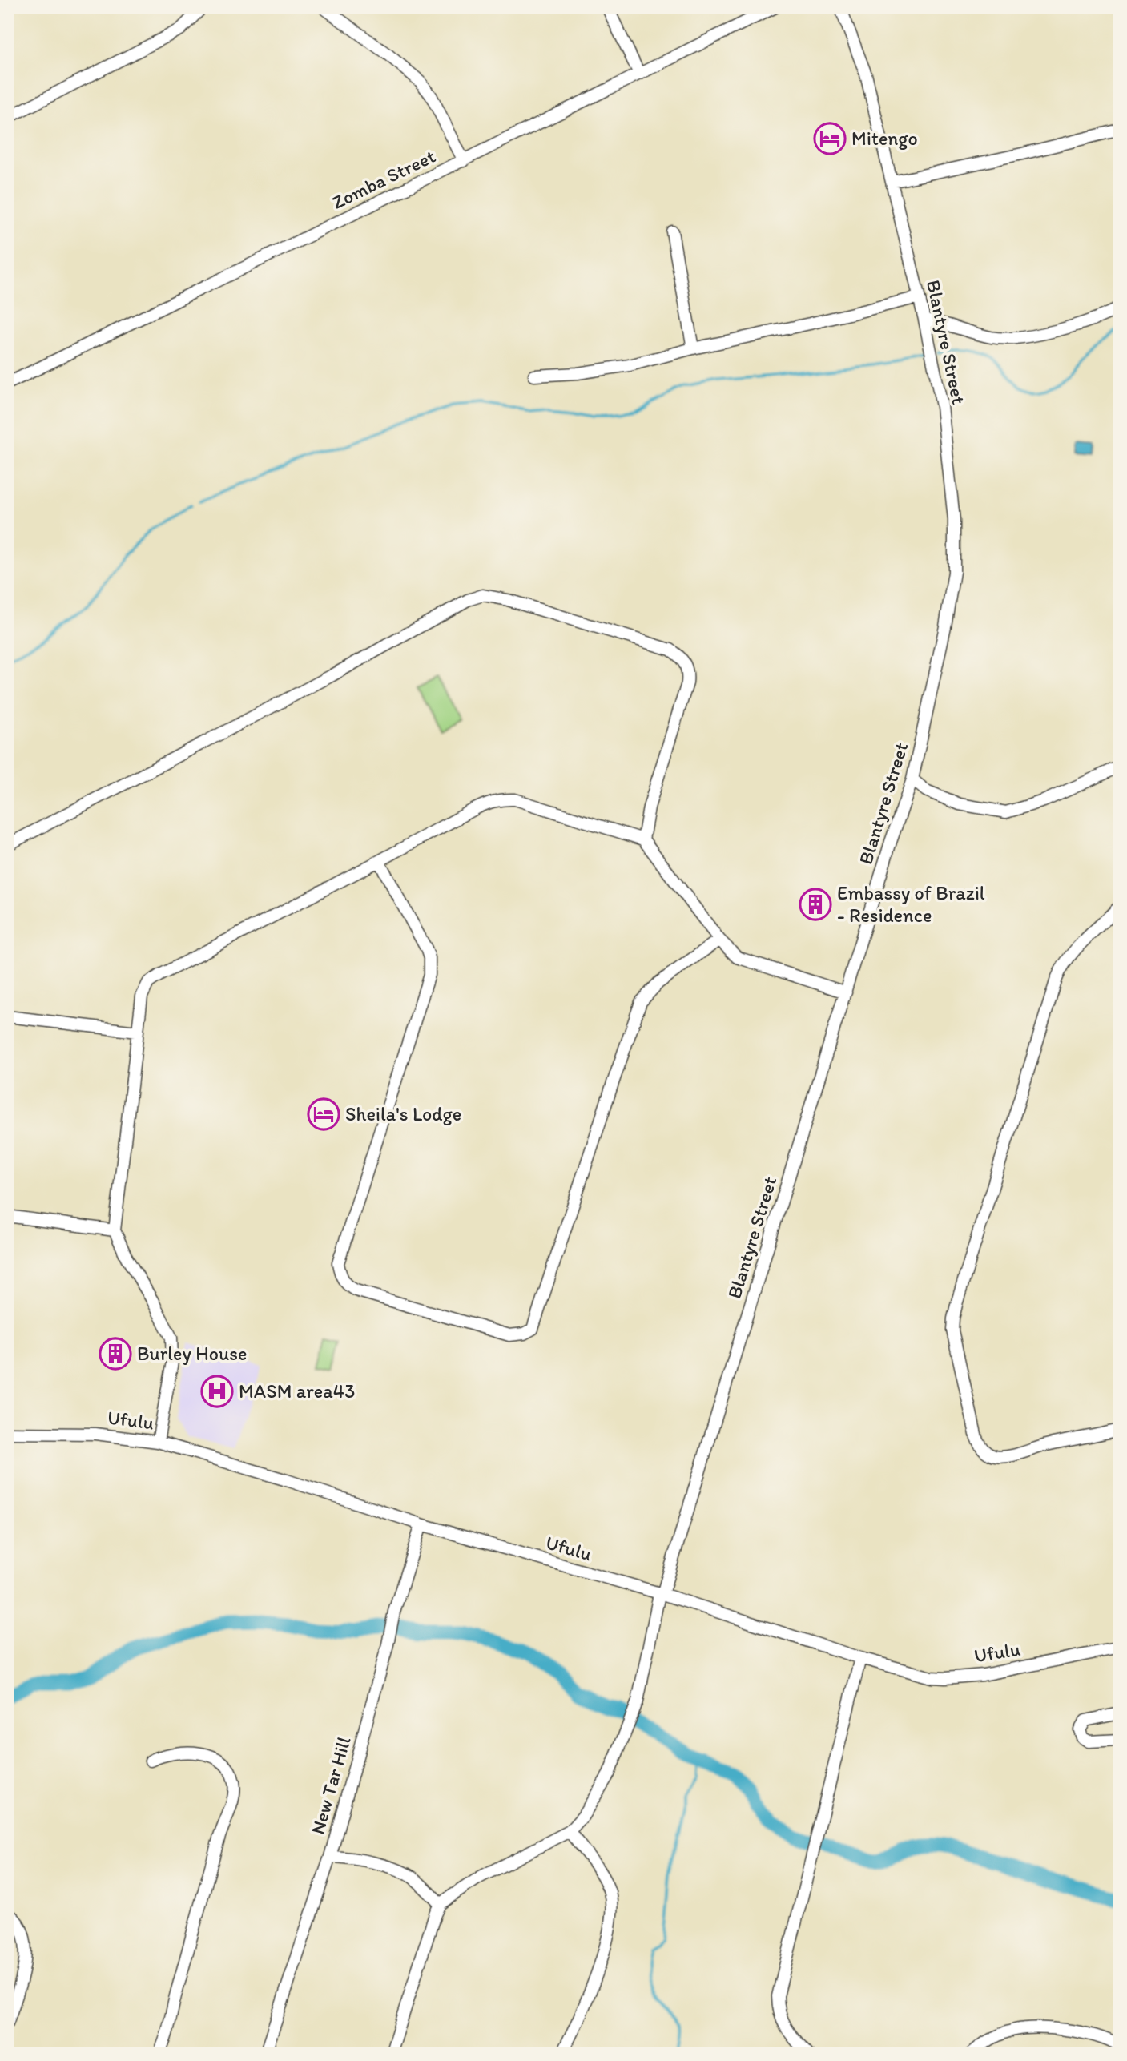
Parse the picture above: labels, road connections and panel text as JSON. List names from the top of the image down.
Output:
{
  "streets": {
    "street": [
      "Zomba Street",
      "Blantyre Street",
      "Ufulu",
      "New Tar Hill"
    ]
  },
  "crossings": [
    ["Blantyre Street", "Ufulu"],
    ["Ufulu", "New Tar Hill"]
  ],
  "places": {
    "hotel": ["Mitengo", "Sheila's Lodge"],
    "building": ["Embassy of Brazil - Residence", "Burley House"],
    "hospital": ["MASM area43"]
  }
}
